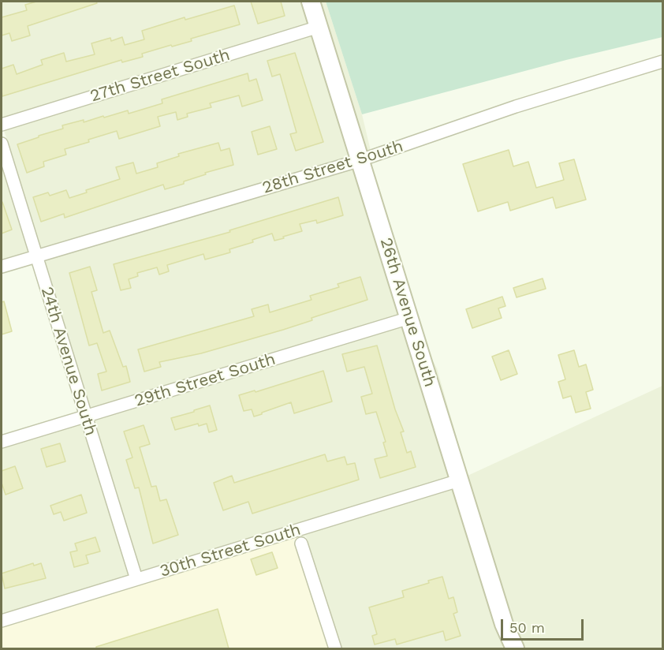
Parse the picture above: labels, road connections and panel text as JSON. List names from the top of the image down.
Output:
{
  "streets": {
    "street": [
      "27th Street South",
      "28th Street South",
      "26th Avenue South",
      "24th Avenue South",
      "29th Street South",
      "30th Street South"
    ]
  },
  "crossings": [
    ["27th Street South", "26th Avenue South"],
    ["28th Street South", "26th Avenue South"],
    ["28th Street South", "24th Avenue South"],
    ["26th Avenue South", "29th Street South"],
    ["26th Avenue South", "30th Street South"],
    ["24th Avenue South", "29th Street South"],
    ["24th Avenue South", "30th Street South"]
  ],
  "scale_bar": "50 m"
}
